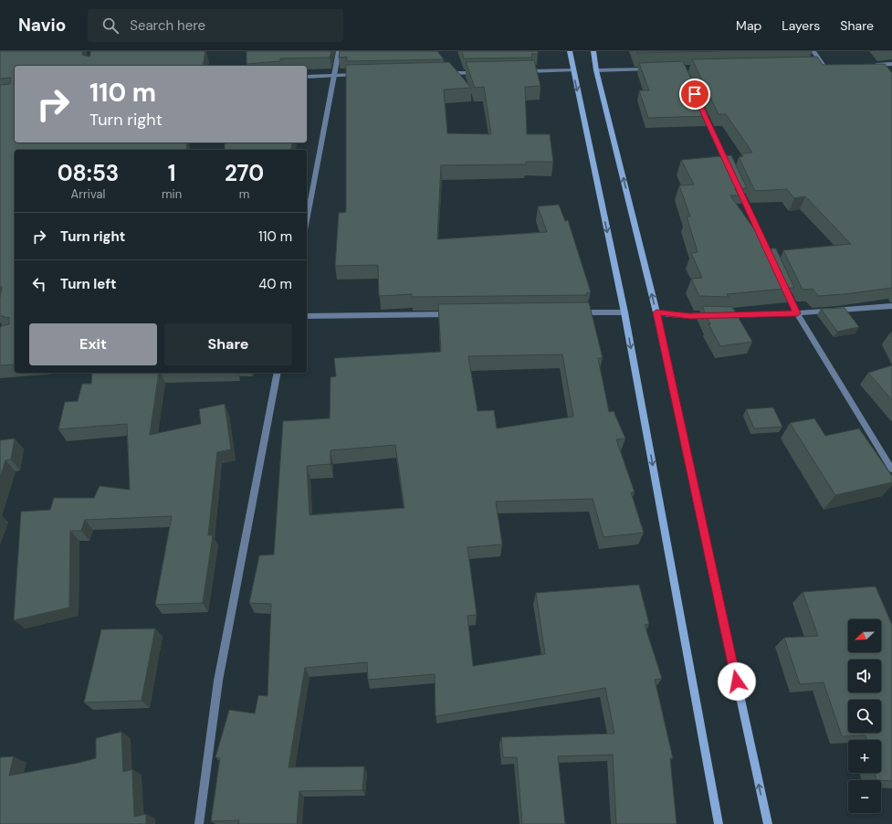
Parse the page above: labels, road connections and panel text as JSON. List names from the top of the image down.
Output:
{
  "north": "left",
  "page": {
    "header": "Navio",
    "search": "Search here",
    "nav": ["Map", "Layers", "Share"],
    "turn": ["110 m", "Turn right"],
    "eta": [
      "08:53",
      "Arrival",
      "1",
      "min",
      "270",
      "m"
    ],
    "list": [
      {
        "name": "Turn right",
        "value": "110 m"
      },
      {
        "name": "Turn left",
        "value": "40 m"
      }
    ],
    "buttons": ["Exit", "Share"],
    "map_buttons": ["+", "−"]
  }
}
